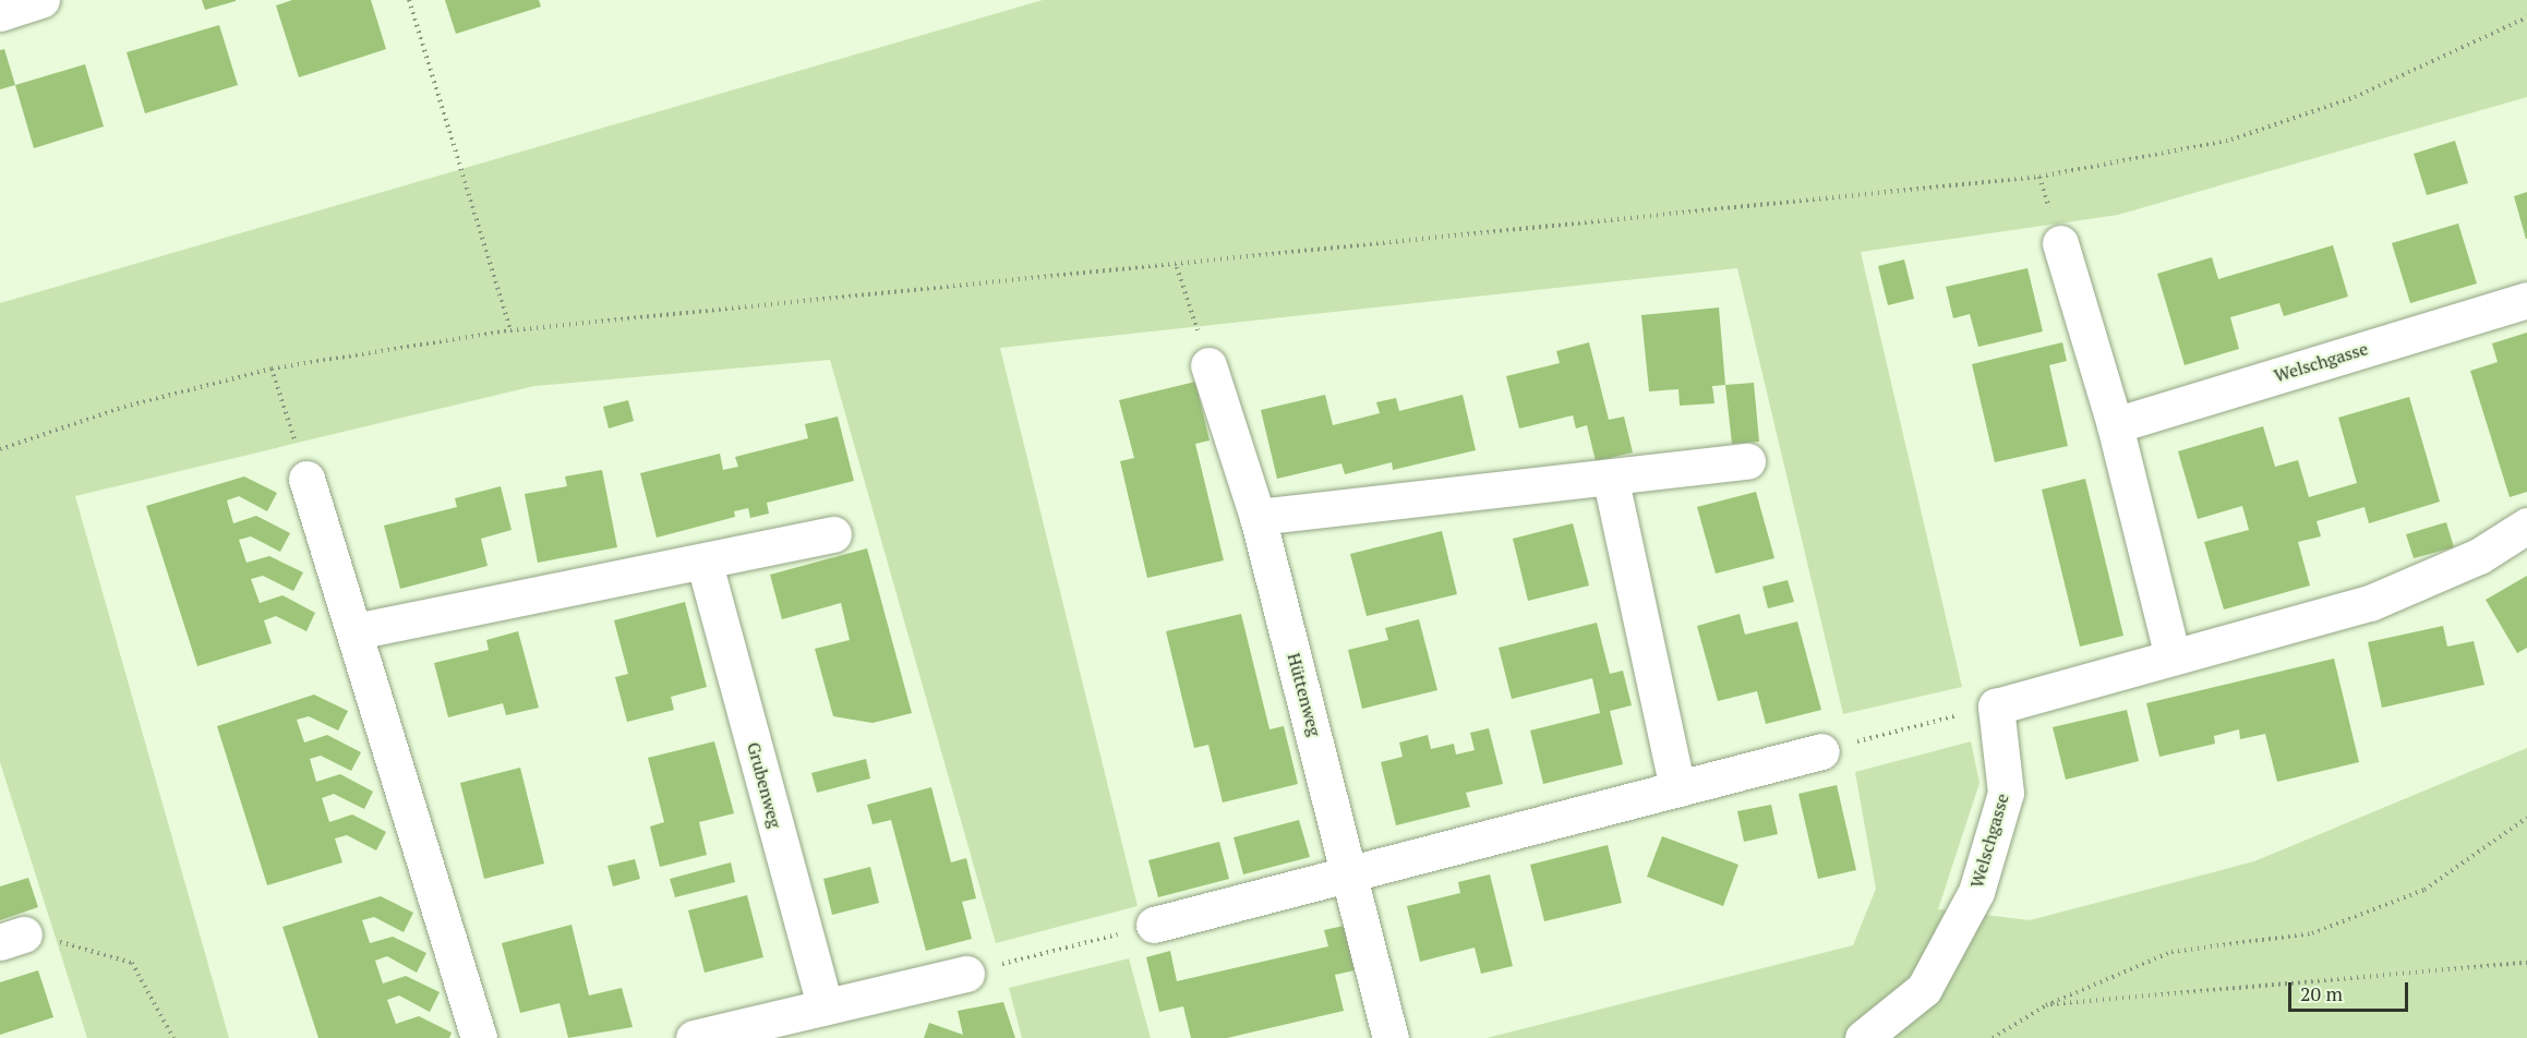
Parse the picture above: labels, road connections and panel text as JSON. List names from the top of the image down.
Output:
{
  "streets": {
    "street": ["Welschgasse", "Hüttenweg", "Grubenweg"]
  },
  "scale_bar": "20 m"
}
